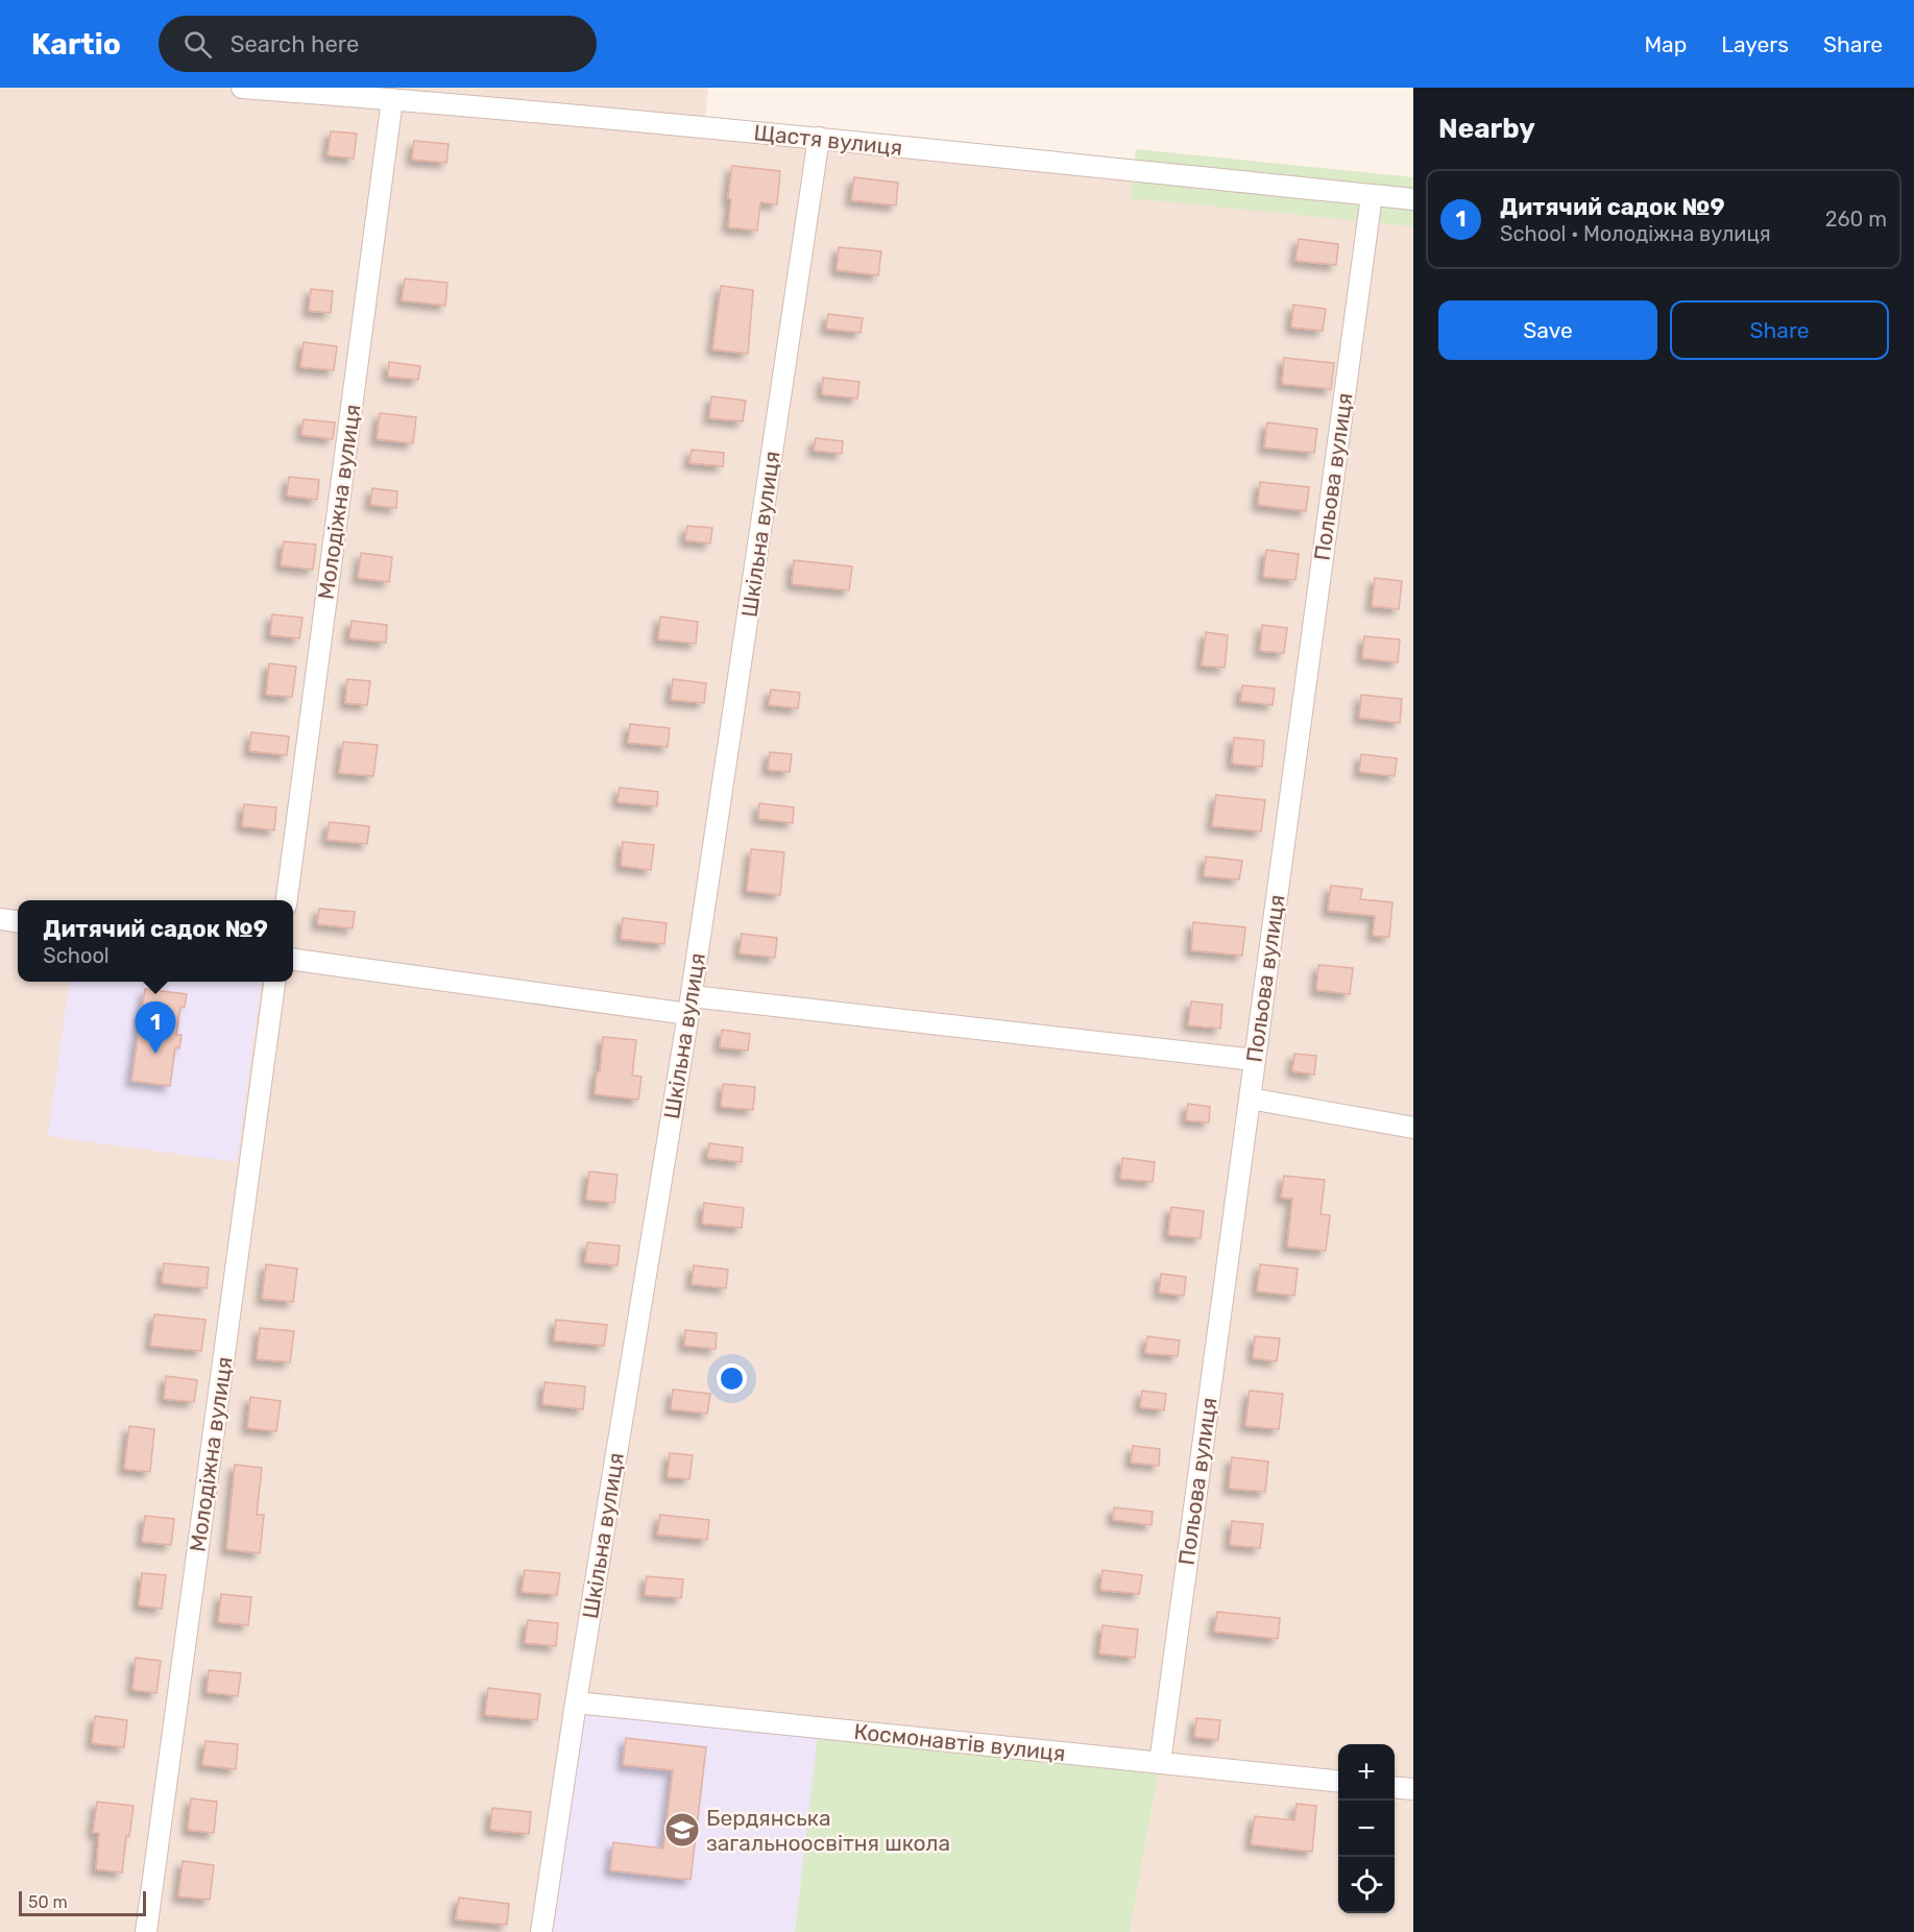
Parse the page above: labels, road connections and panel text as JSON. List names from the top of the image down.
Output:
{
  "streets": {
    "street": [
      "Щастя вулиця",
      "Польова вулиця",
      "Молодіжна вулиця",
      "Шкільна вулиця",
      "Космонавтів вулиця"
    ]
  },
  "crossings": [
    ["Щастя вулиця", "Польова вулиця"],
    ["Щастя вулиця", "Молодіжна вулиця"],
    ["Щастя вулиця", "Шкільна вулиця"],
    ["Польова вулиця", "Космонавтів вулиця"],
    ["Шкільна вулиця", "Космонавтів вулиця"]
  ],
  "places": {
    "school or university": ["Бердянська загальноосвітня школа"]
  },
  "scale_bar": "50 m",
  "page": {
    "header": "Kartio",
    "search": "Search here",
    "nav": ["Map", "Layers", "Share"],
    "heading": "Nearby",
    "list": [
      {
        "mark": "1",
        "name": "Дитячий садок №9",
        "note": "School · Молодіжна вулиця",
        "value": "260 m"
      }
    ],
    "buttons": ["Save", "Share"],
    "popup": ["Дитячий садок №9", "School"],
    "pins": "1",
    "map_buttons": ["+", "−"],
    "scale": "50 m"
  }
}
